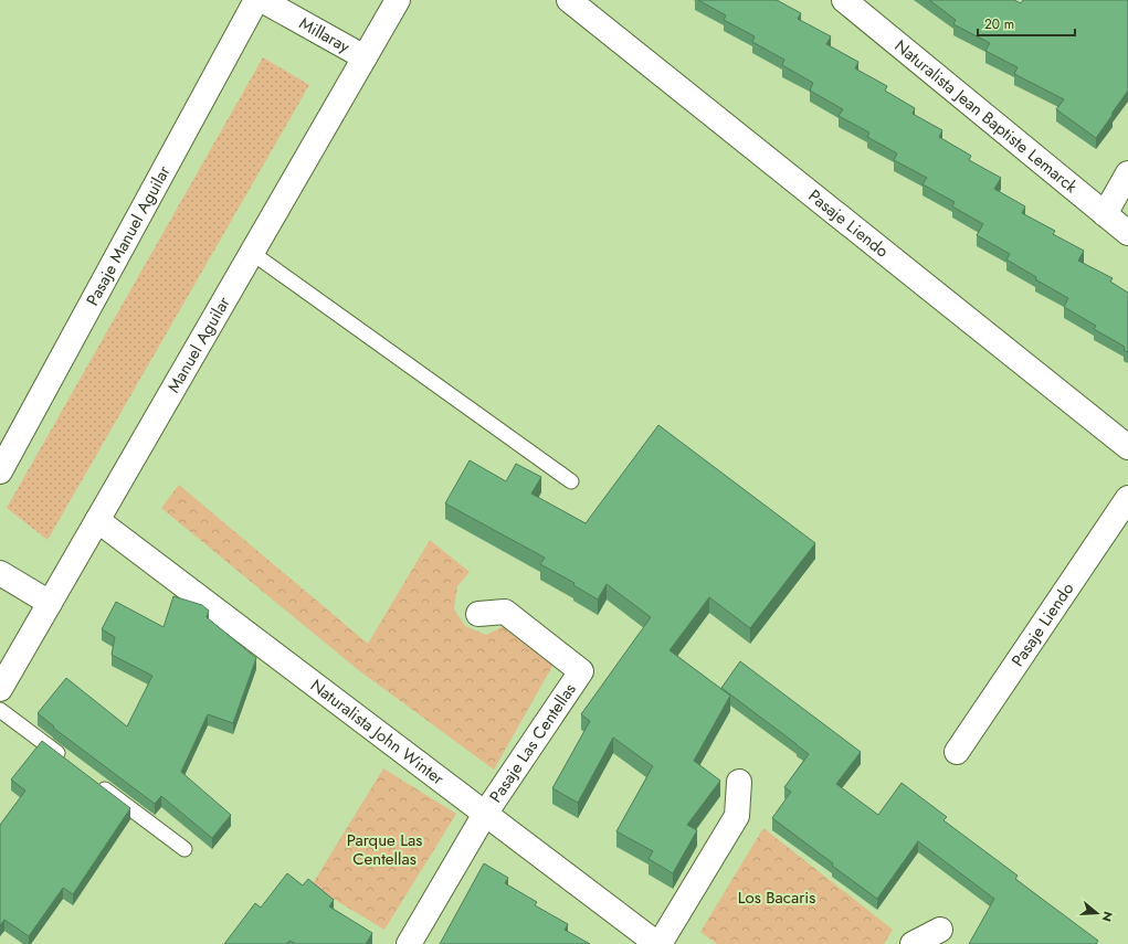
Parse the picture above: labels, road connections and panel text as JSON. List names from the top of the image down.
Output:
{
  "streets": {
    "street": [
      "Millaray",
      "Naturalista Jean Baptiste Lemarck",
      "Pasaje Liendo",
      "Pasaje Manuel Aguilar",
      "Manuel Aguilar",
      "Naturalista John Winter",
      "Pasaje Las Centellas"
    ]
  },
  "crossings": [
    ["Millaray", "Manuel Aguilar"],
    ["Manuel Aguilar", "Naturalista John Winter"],
    ["Naturalista John Winter", "Pasaje Las Centellas"]
  ],
  "parks": ["Parque Las Centellas", "Los Bacaris"],
  "scale_bar": "20 m",
  "north": "right"
}
